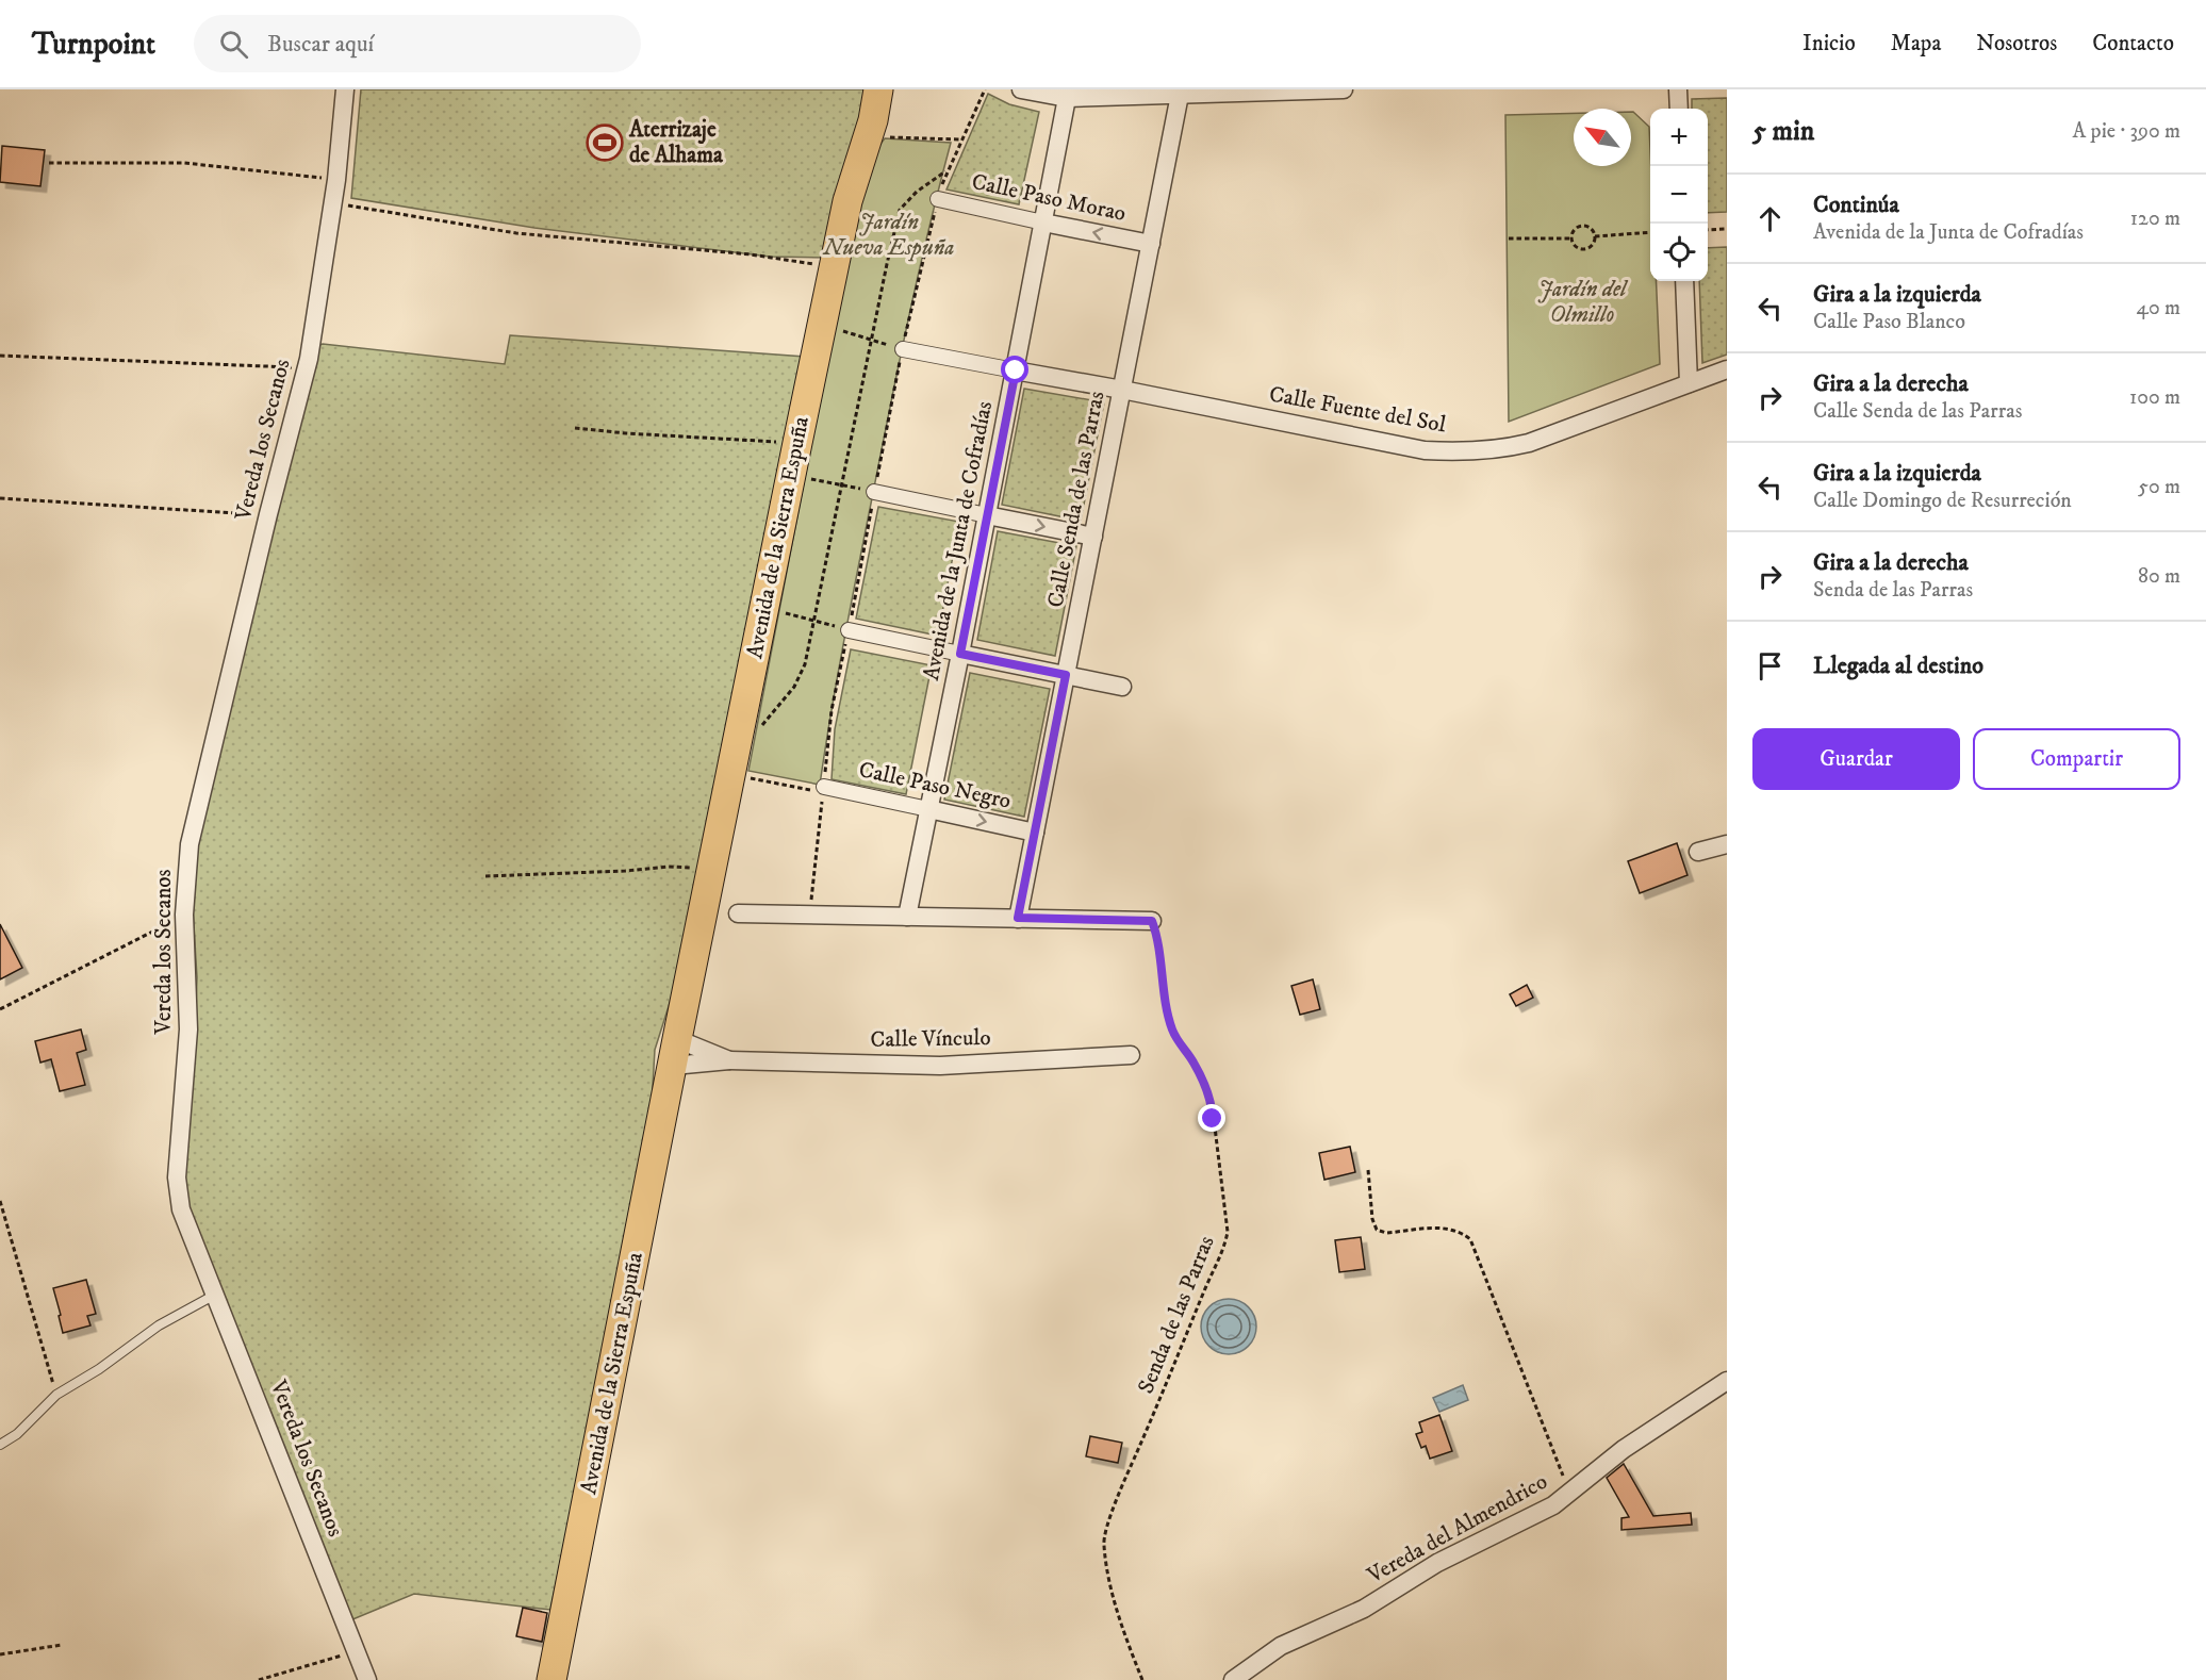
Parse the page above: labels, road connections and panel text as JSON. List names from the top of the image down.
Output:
{
  "streets": {
    "main road": ["Avenida de la Sierra Espuña"],
    "street": [
      "Calle Paso Morao",
      "Calle Fuente del Sol",
      "Vereda los Secanos",
      "Calle Senda de las Parras",
      "Avenida de la Junta de Cofradías",
      "Calle Paso Negro",
      "Calle Vínculo",
      "Vereda del Almendrico"
    ],
    "path": ["Senda de las Parras"]
  },
  "crossings": [
    ["Calle Paso Morao", "Calle Senda de las Parras"],
    ["Calle Paso Morao", "Avenida de la Junta de Cofradías"],
    ["Calle Fuente del Sol", "Calle Senda de las Parras"],
    ["Calle Fuente del Sol", "Avenida de la Junta de Cofradías"],
    ["Calle Senda de las Parras", "Calle Paso Negro"],
    ["Avenida de la Sierra Espuña", "Calle Vínculo"],
    ["Avenida de la Junta de Cofradías", "Calle Paso Negro"]
  ],
  "parks": ["Jardín Nueva Espuña", "Jardín del Olmillo"],
  "places": {
    "sports": ["Aterrizaje de Alhama"]
  },
  "north": "top left",
  "page": {
    "header": "Turnpoint",
    "search": "Buscar aquí",
    "nav": [
      "Inicio",
      "Mapa",
      "Nosotros",
      "Contacto"
    ],
    "heading": ["5 min", "A pie · 390 m"],
    "map_buttons": ["+", "−"],
    "list": [
      ["Continúa", "Avenida de la Junta de Cofradías", "120 m"],
      ["Gira a la izquierda", "Calle Paso Blanco", "40 m"],
      ["Gira a la derecha", "Calle Senda de las Parras", "100 m"],
      ["Gira a la izquierda", "Calle Domingo de Resurreción", "50 m"],
      ["Gira a la derecha", "Senda de las Parras", "80 m"],
      "Llegada al destino"
    ],
    "buttons": ["Guardar", "Compartir"]
  }
}
